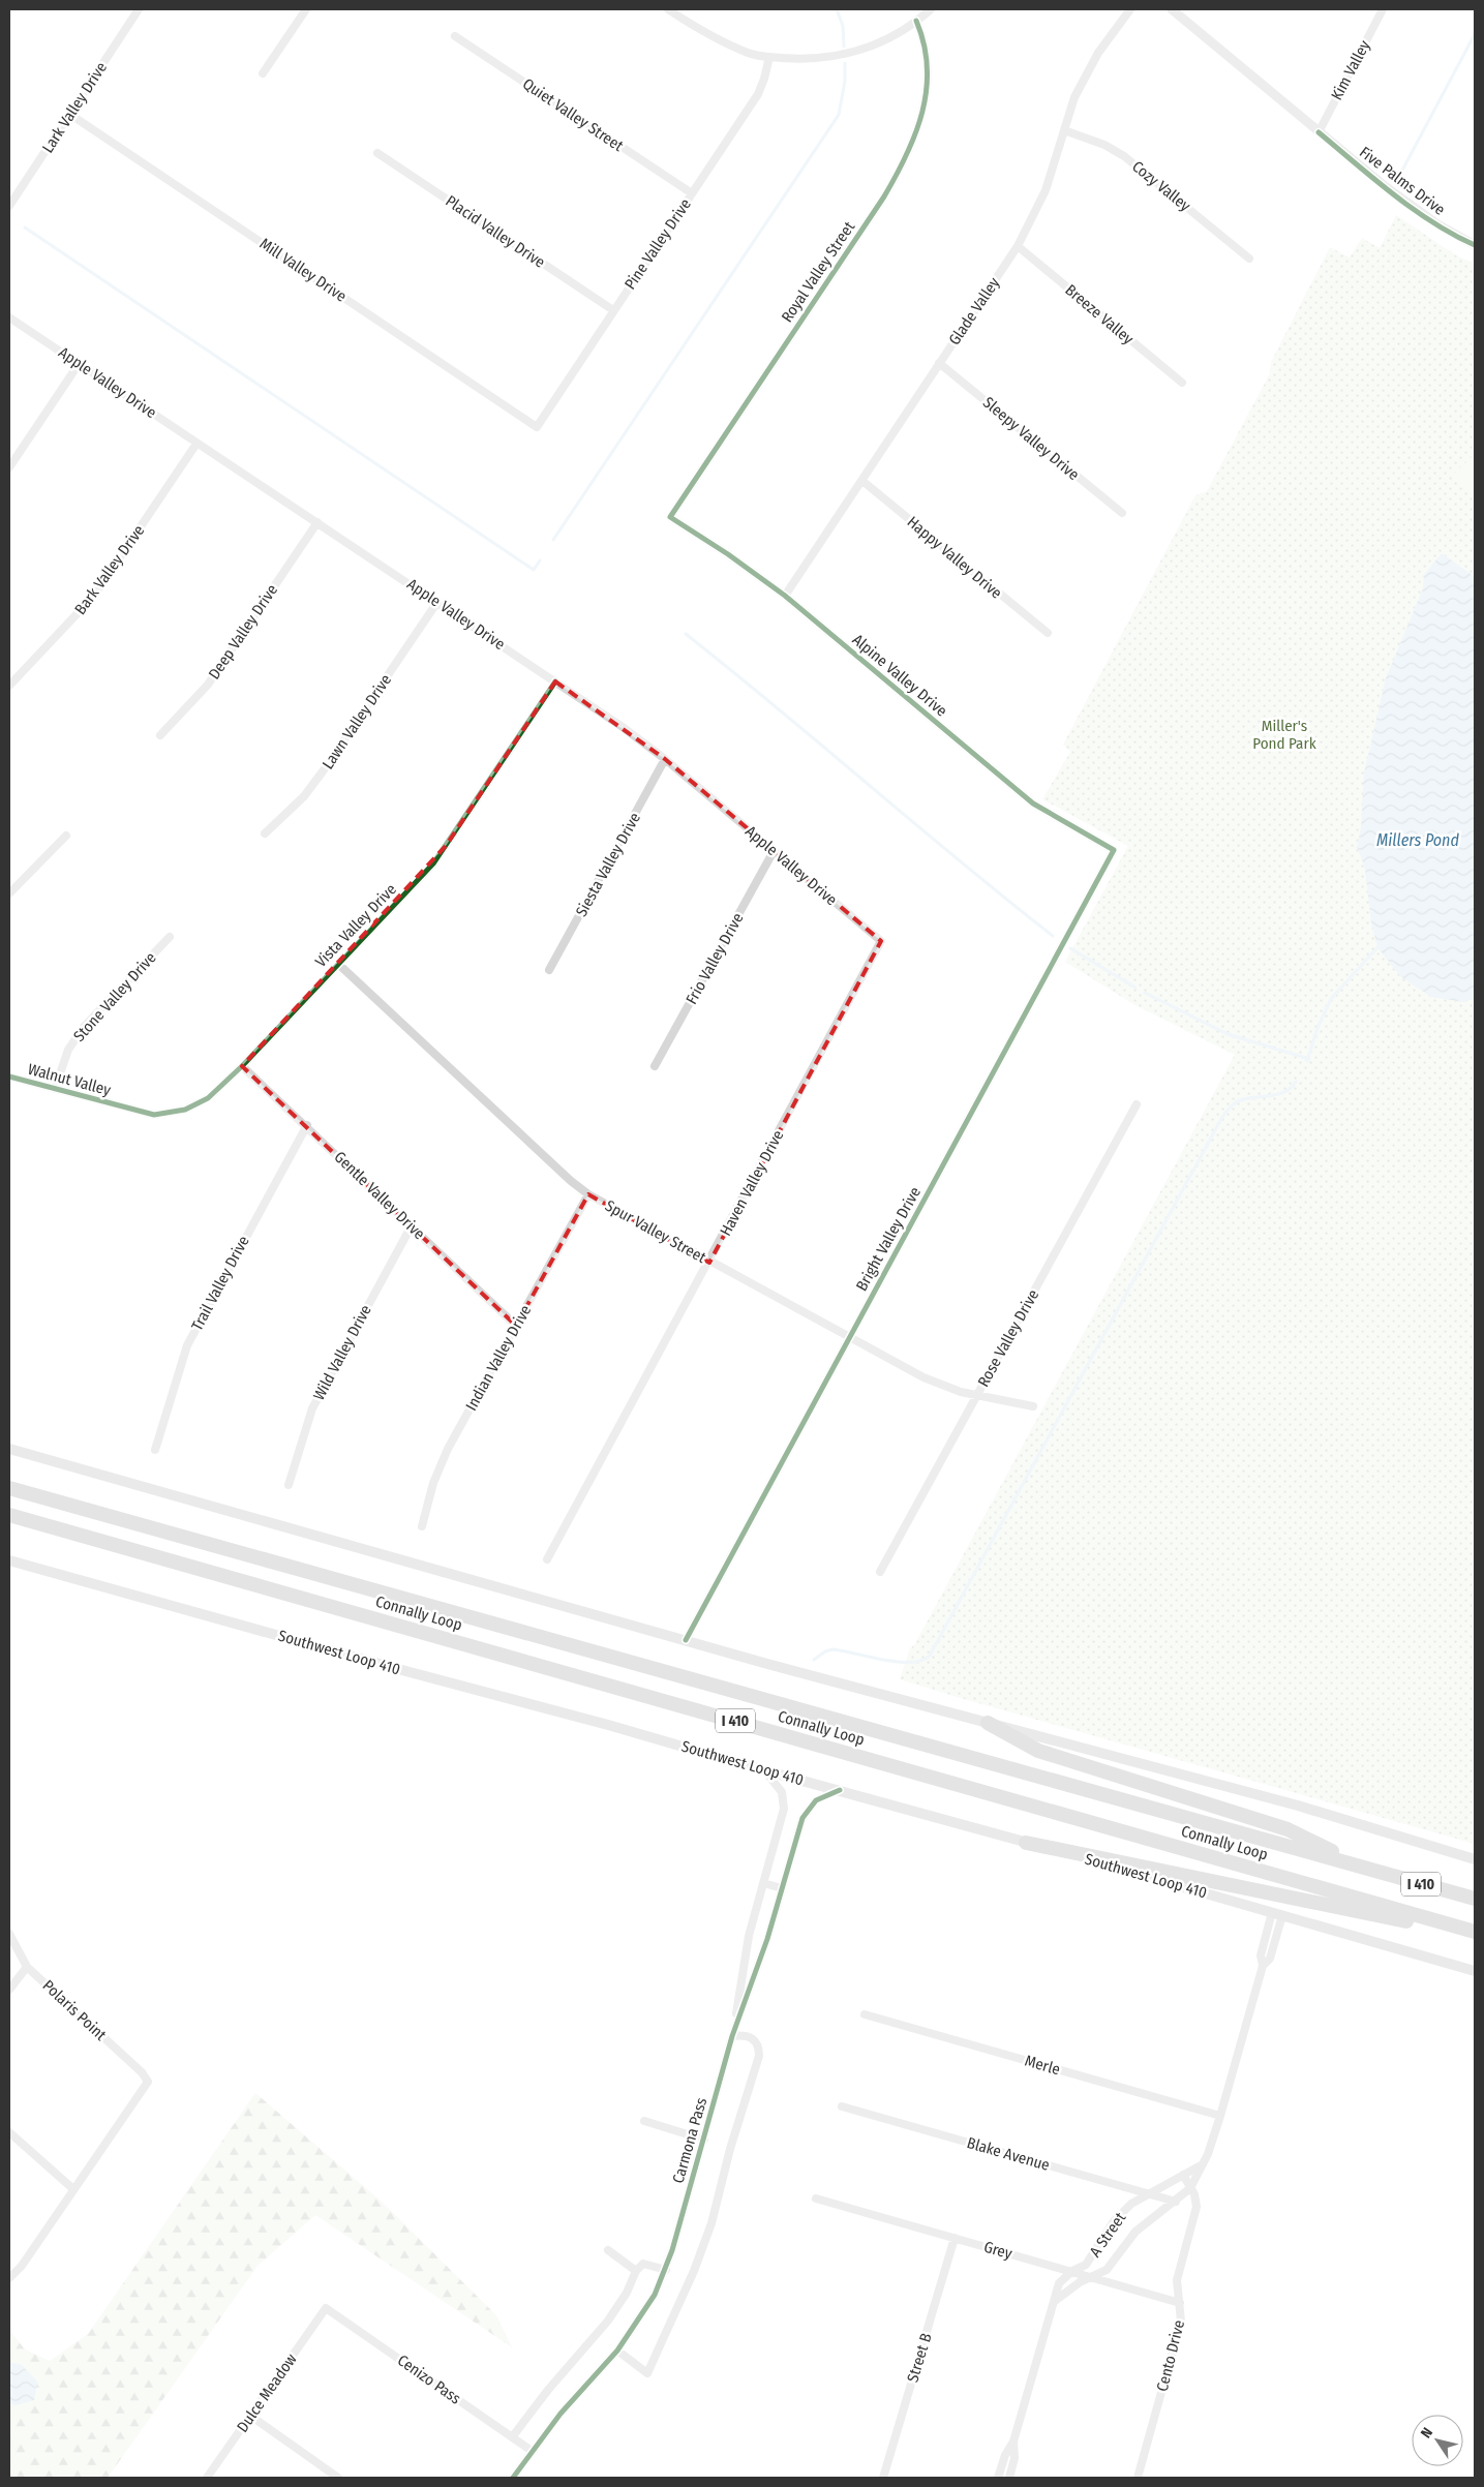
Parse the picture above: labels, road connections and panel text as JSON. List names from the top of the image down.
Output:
{
  "streets": {
    "highway": ["Connally Loop", "I 410"],
    "main road": ["Southwest Loop 410"],
    "street": [
      "Kim Valley",
      "Lark Valley Drive",
      "Quiet Valley Street",
      "Five Palms Drive",
      "Cozy Valley",
      "Placid Valley Drive",
      "Pine Valley Drive",
      "Mill Valley Drive",
      "Royal Valley Street",
      "Glade Valley",
      "Breeze Valley",
      "Apple Valley Drive",
      "Sleepy Valley Drive",
      "Happy Valley Drive",
      "Bark Valley Drive",
      "Deep Valley Drive",
      "Alpine Valley Drive",
      "Lawn Valley Drive",
      "Siesta Valley Drive",
      "Vista Valley Drive",
      "Frio Valley Drive",
      "Stone Valley Drive",
      "Walnut Valley",
      "Haven Valley Drive",
      "Gentle Valley Drive",
      "Spur Valley Street",
      "Bright Valley Drive",
      "Trail Valley Drive",
      "Rose Valley Drive",
      "Wild Valley Drive",
      "Indian Valley Drive",
      "Polaris Point",
      "Merle",
      "Carmona Pass",
      "Blake Avenue",
      "A Street",
      "Grey",
      "Cento Drive",
      "Street B",
      "Cenizo Pass",
      "Dulce Meadow"
    ]
  },
  "crossings": [
    ["Kim Valley", "Five Palms Drive"],
    ["Lark Valley Drive", "Mill Valley Drive"],
    ["Quiet Valley Street", "Pine Valley Drive"],
    ["Cozy Valley", "Glade Valley"],
    ["Placid Valley Drive", "Pine Valley Drive"],
    ["Pine Valley Drive", "Mill Valley Drive"],
    ["Royal Valley Street", "Alpine Valley Drive"],
    ["Glade Valley", "Breeze Valley"],
    ["Glade Valley", "Sleepy Valley Drive"],
    ["Glade Valley", "Happy Valley Drive"],
    ["Glade Valley", "Alpine Valley Drive"],
    ["Apple Valley Drive", "Bark Valley Drive"],
    ["Apple Valley Drive", "Deep Valley Drive"],
    ["Apple Valley Drive", "Lawn Valley Drive"],
    ["Apple Valley Drive", "Siesta Valley Drive"],
    ["Apple Valley Drive", "Vista Valley Drive"],
    ["Apple Valley Drive", "Frio Valley Drive"],
    ["Apple Valley Drive", "Haven Valley Drive"],
    ["Alpine Valley Drive", "Bright Valley Drive"],
    ["Vista Valley Drive", "Walnut Valley"],
    ["Vista Valley Drive", "Gentle Valley Drive"],
    ["Vista Valley Drive", "Spur Valley Street"],
    ["Stone Valley Drive", "Walnut Valley"],
    ["Haven Valley Drive", "Spur Valley Street"],
    ["Gentle Valley Drive", "Trail Valley Drive"],
    ["Gentle Valley Drive", "Wild Valley Drive"],
    ["Gentle Valley Drive", "Indian Valley Drive"],
    ["Spur Valley Street", "Bright Valley Drive"],
    ["Spur Valley Street", "Rose Valley Drive"],
    ["Spur Valley Street", "Indian Valley Drive"],
    ["Southwest Loop 410", "Carmona Pass"],
    ["Southwest Loop 410", "A Street"],
    ["Merle", "A Street"],
    ["Carmona Pass", "Cenizo Pass"],
    ["Blake Avenue", "A Street"],
    ["A Street", "Grey"],
    ["A Street", "Cento Drive"],
    ["Grey", "Cento Drive"],
    ["Grey", "Street B"],
    ["Cenizo Pass", "Dulce Meadow"]
  ],
  "water": ["Millers Pond"],
  "parks": ["Miller's Pond Park"],
  "north": "top left"
}
